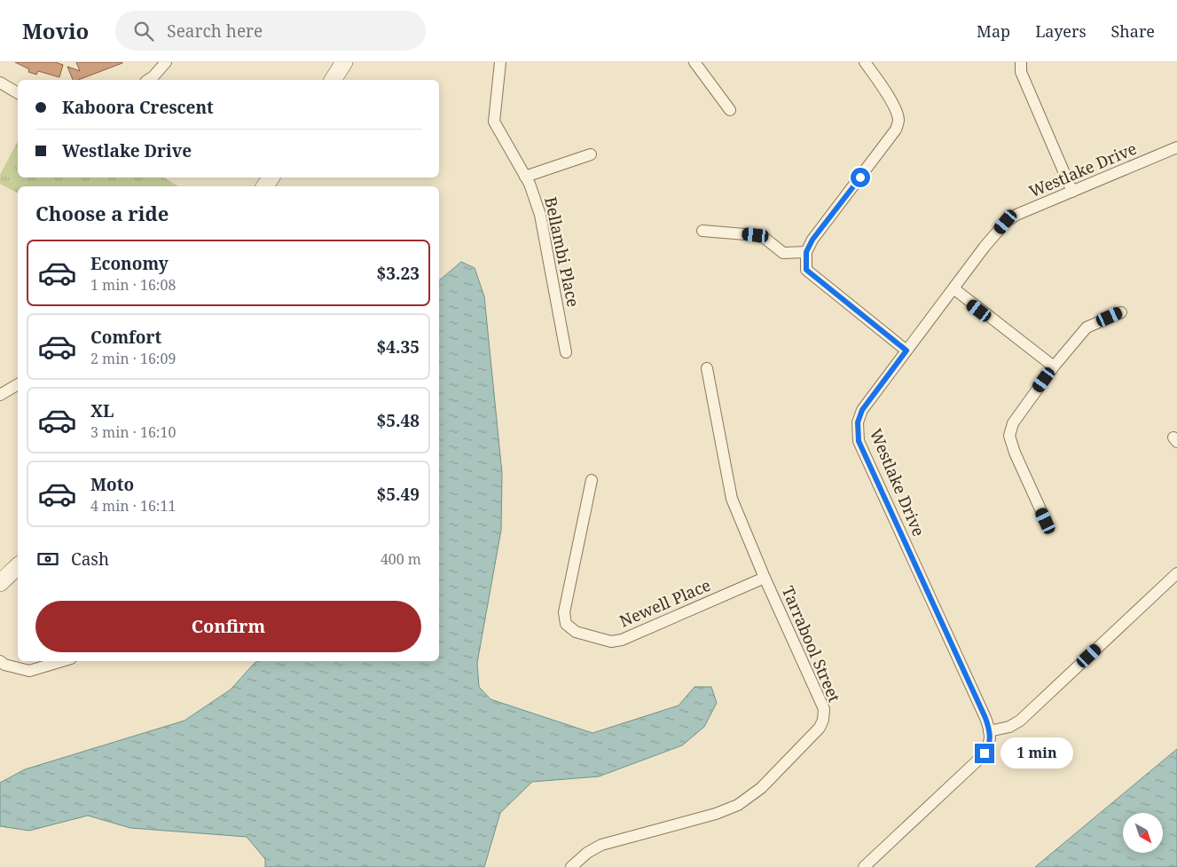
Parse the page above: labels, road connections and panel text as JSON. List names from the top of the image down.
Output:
{
  "streets": {
    "street": [
      "Westlake Drive",
      "Bellambi Place",
      "Newell Place",
      "Tarrabool Street"
    ]
  },
  "crossings": [
    ["Newell Place", "Tarrabool Street"]
  ],
  "north": "bottom right",
  "page": {
    "header": "Movio",
    "search": "Search here",
    "nav": ["Map", "Layers", "Share"],
    "banner": ["Kaboora Crescent", "Westlake Drive"],
    "heading": "Choose a ride",
    "list": [
      {
        "name": "Economy",
        "note": "1 min · 16:08",
        "value": "$3.23"
      },
      {
        "name": "Comfort",
        "note": "2 min · 16:09",
        "value": "$4.35"
      },
      {
        "name": "XL",
        "note": "3 min · 16:10",
        "value": "$5.48"
      },
      {
        "name": "Moto",
        "note": "4 min · 16:11",
        "value": "$5.49"
      }
    ],
    "pay": ["Cash", "400 m"],
    "buttons": "Confirm",
    "bubble": "1 min"
  }
}
